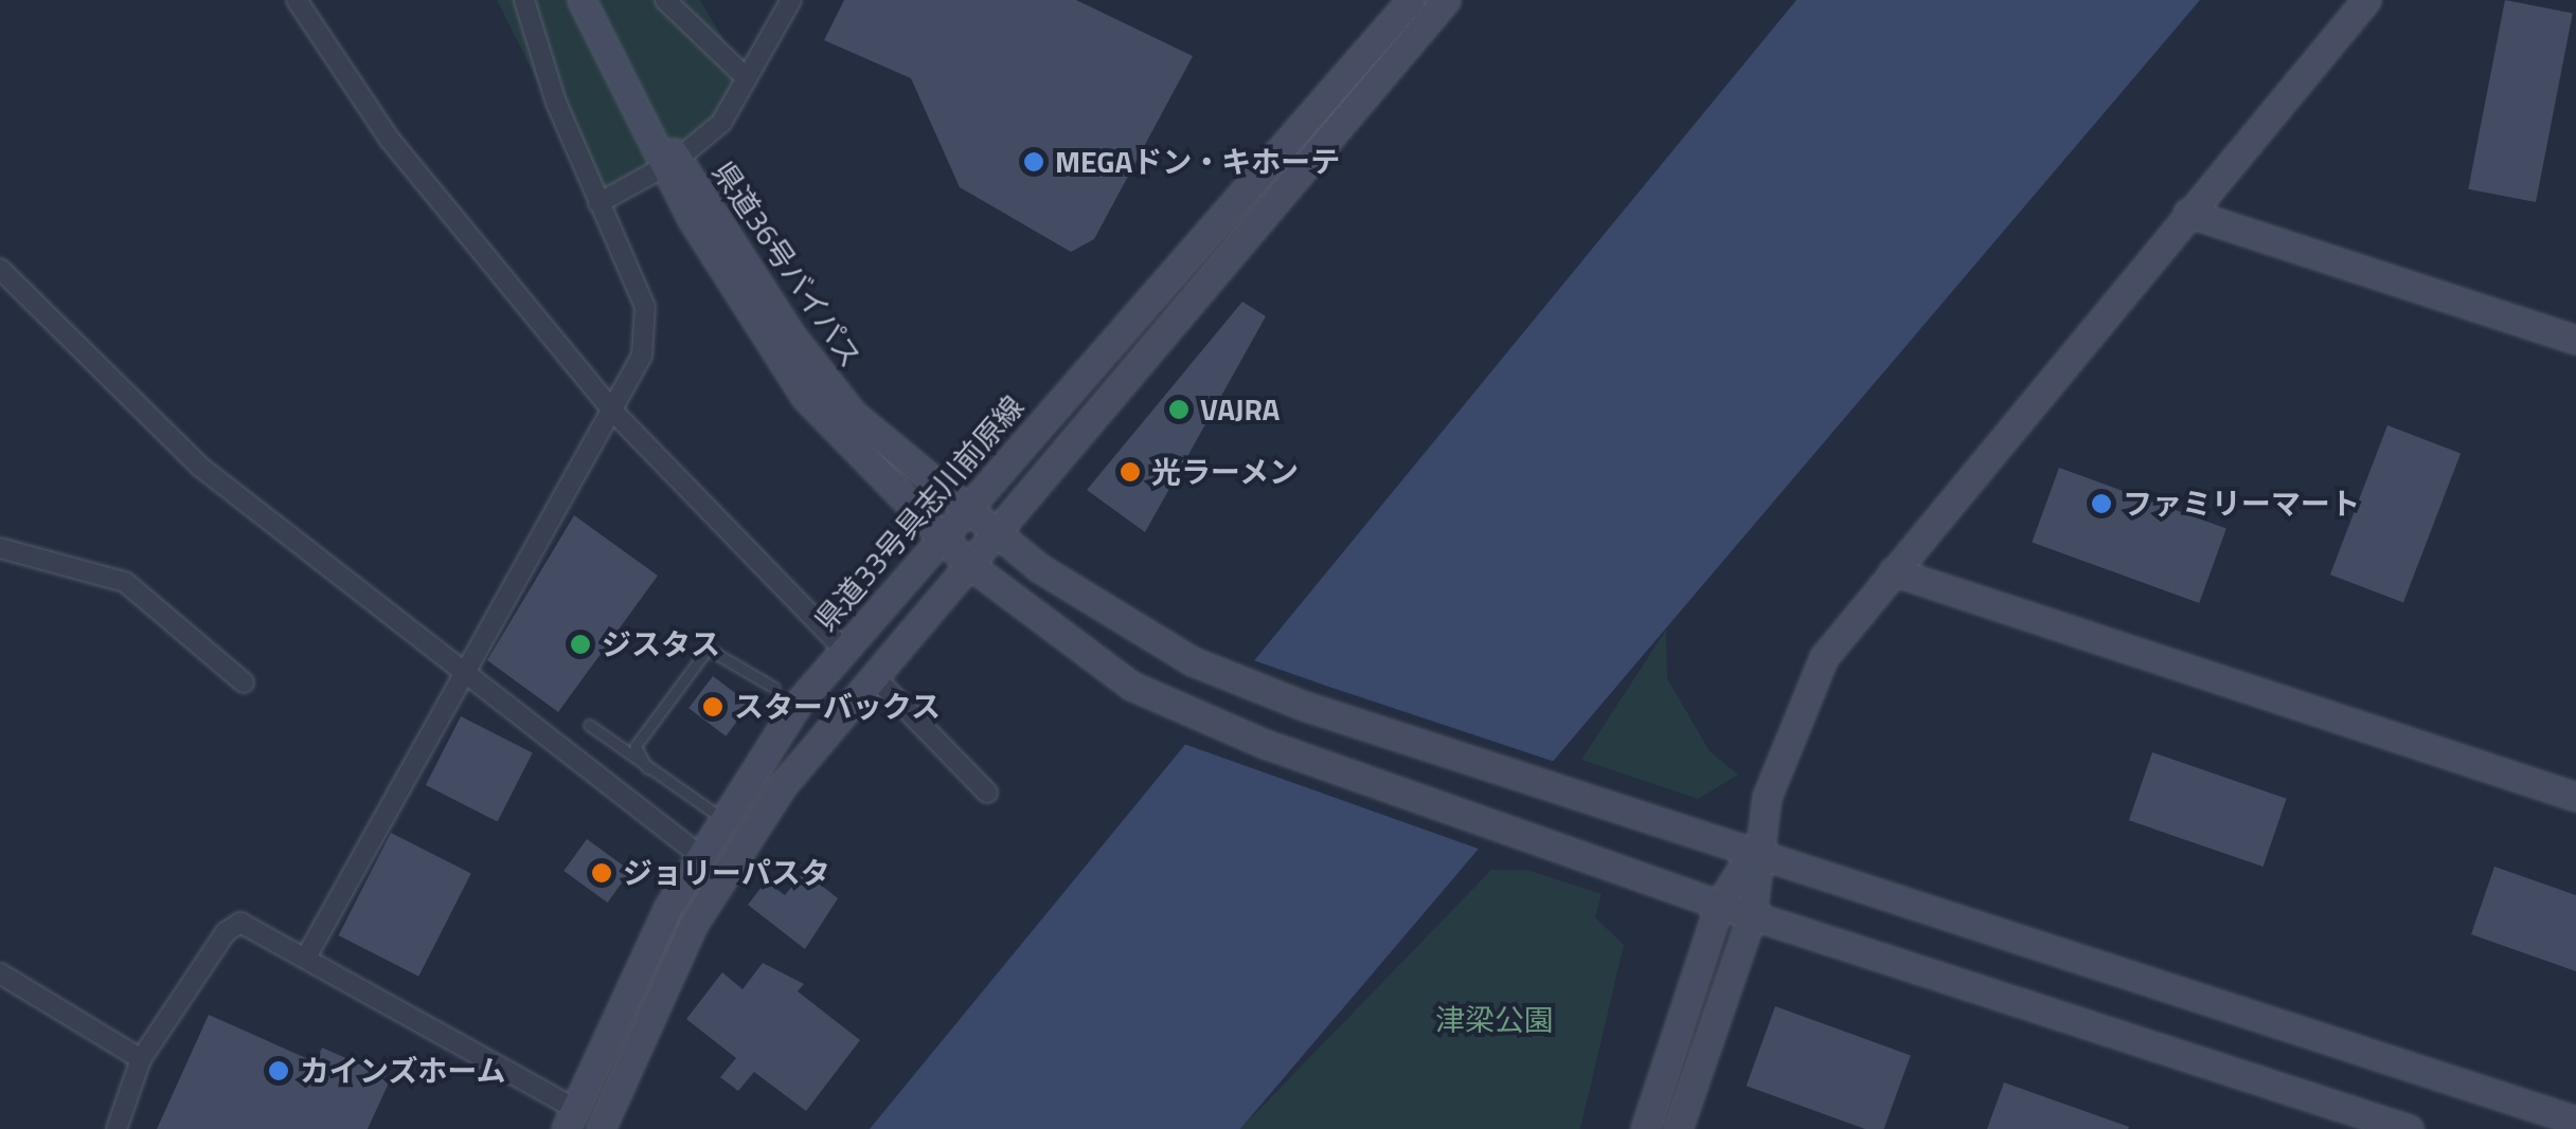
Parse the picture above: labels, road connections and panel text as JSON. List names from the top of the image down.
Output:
{
  "streets": {
    "street": ["県道36号バイパス", "県道33号具志川前原線"]
  },
  "crossings": [
    ["県道36号バイパス", "県道33号具志川前原線"]
  ],
  "parks": ["津梁公園"],
  "places": [
    "MEGAドン・キホーテ",
    "VAJRA",
    "光ラーメン",
    "ファミリーマート",
    "ジスタス",
    "スターバックス",
    "ジョリーパスタ",
    "カインズホーム"
  ]
}
